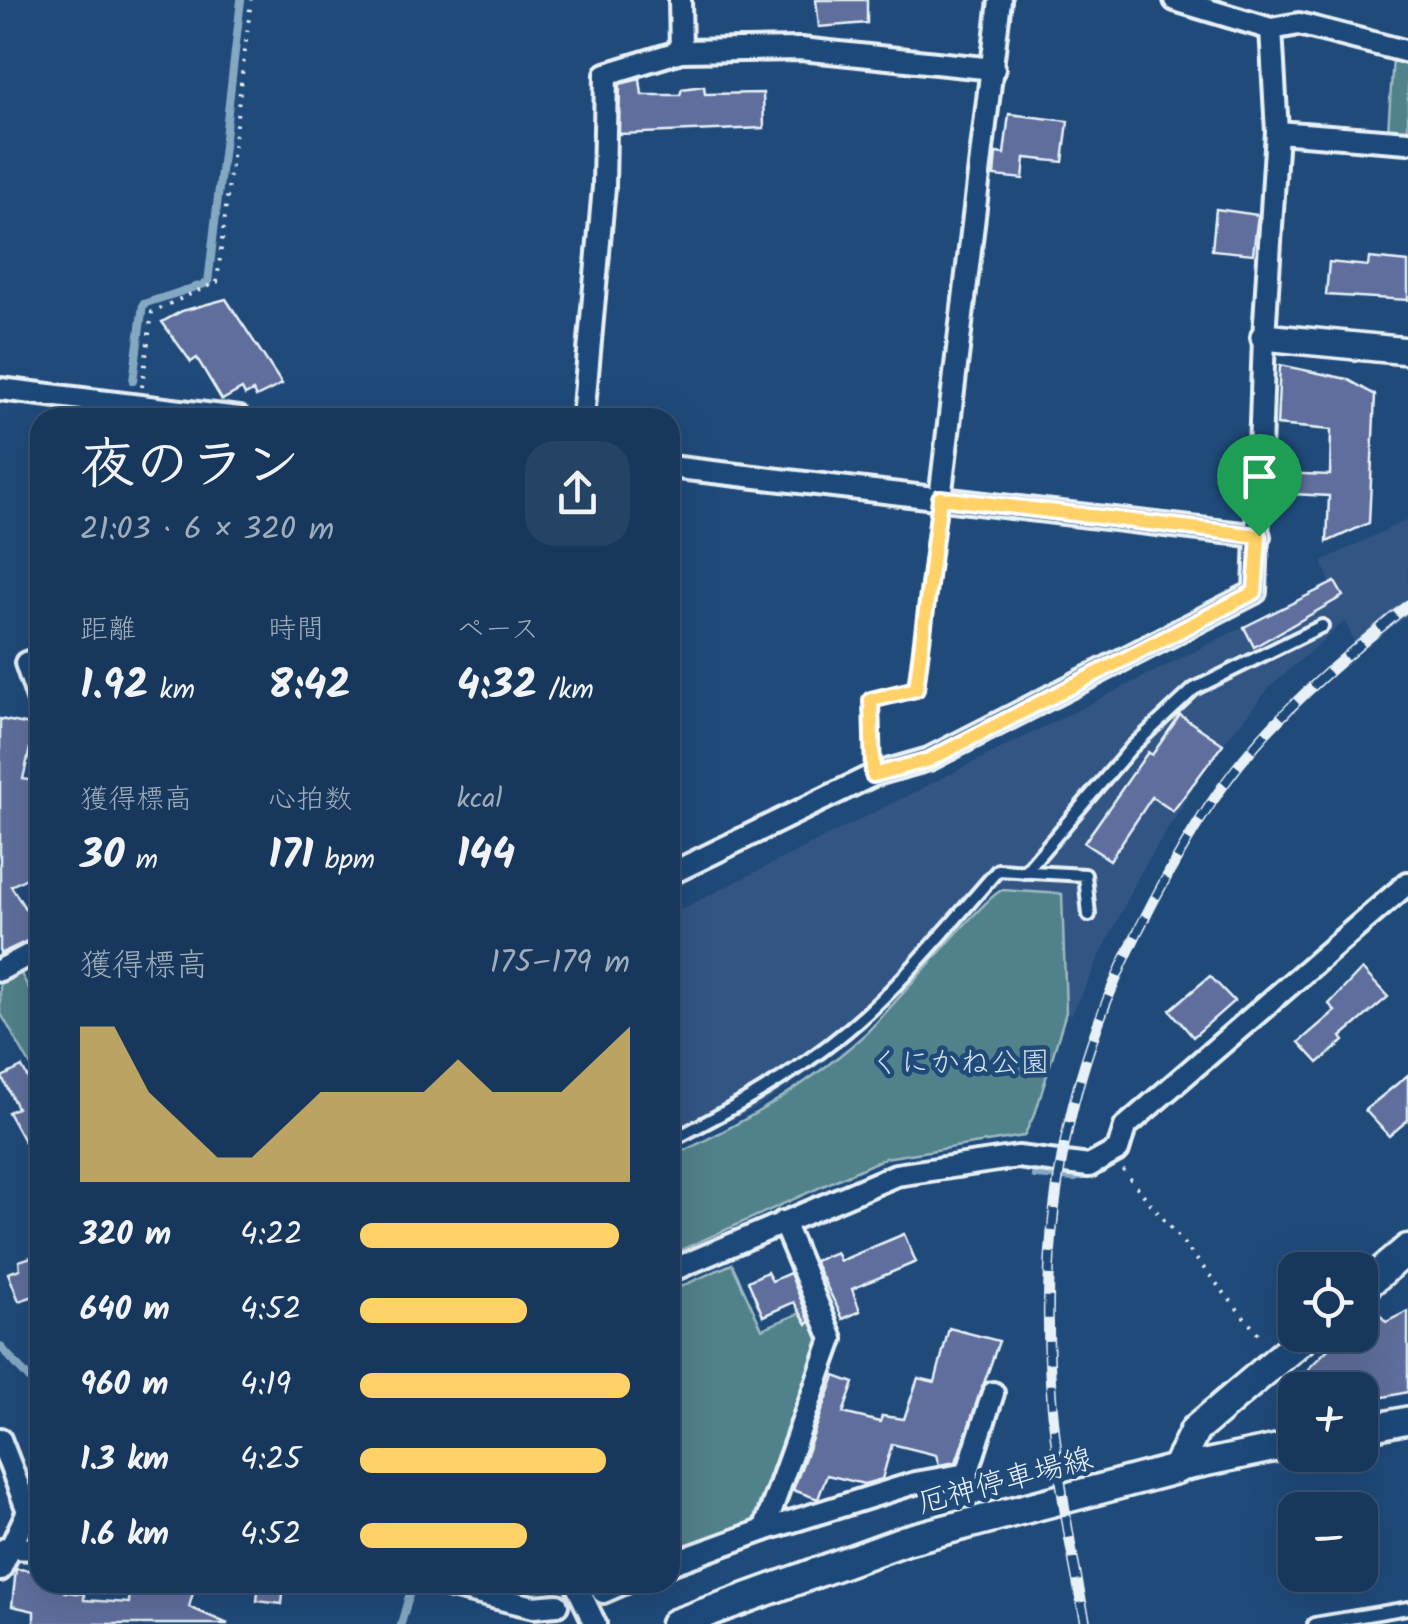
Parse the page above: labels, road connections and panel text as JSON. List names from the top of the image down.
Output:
{
  "streets": {
    "main road": ["厄神停車場線"]
  },
  "parks": ["くにかね公園"],
  "page": {
    "heading": ["夜のラン", "21:03 · 6 × 320 m"],
    "stats": [
      ["距離", "1.92 km"],
      ["時間", "8:42"],
      ["ペース", "4:32 /km"],
      ["獲得標高", "30 m"],
      ["心拍数", "171 bpm"],
      ["kcal", "144"]
    ],
    "chart": ["獲得標高", "175–179 m"],
    "list": [
      {
        "name": "320 m",
        "note": "4:22"
      },
      {
        "name": "640 m",
        "note": "4:52"
      },
      {
        "name": "960 m",
        "note": "4:19"
      },
      {
        "name": "1.3 km",
        "note": "4:25"
      },
      {
        "name": "1.6 km",
        "note": "4:52"
      }
    ],
    "map_buttons": ["+", "−"]
  }
}
